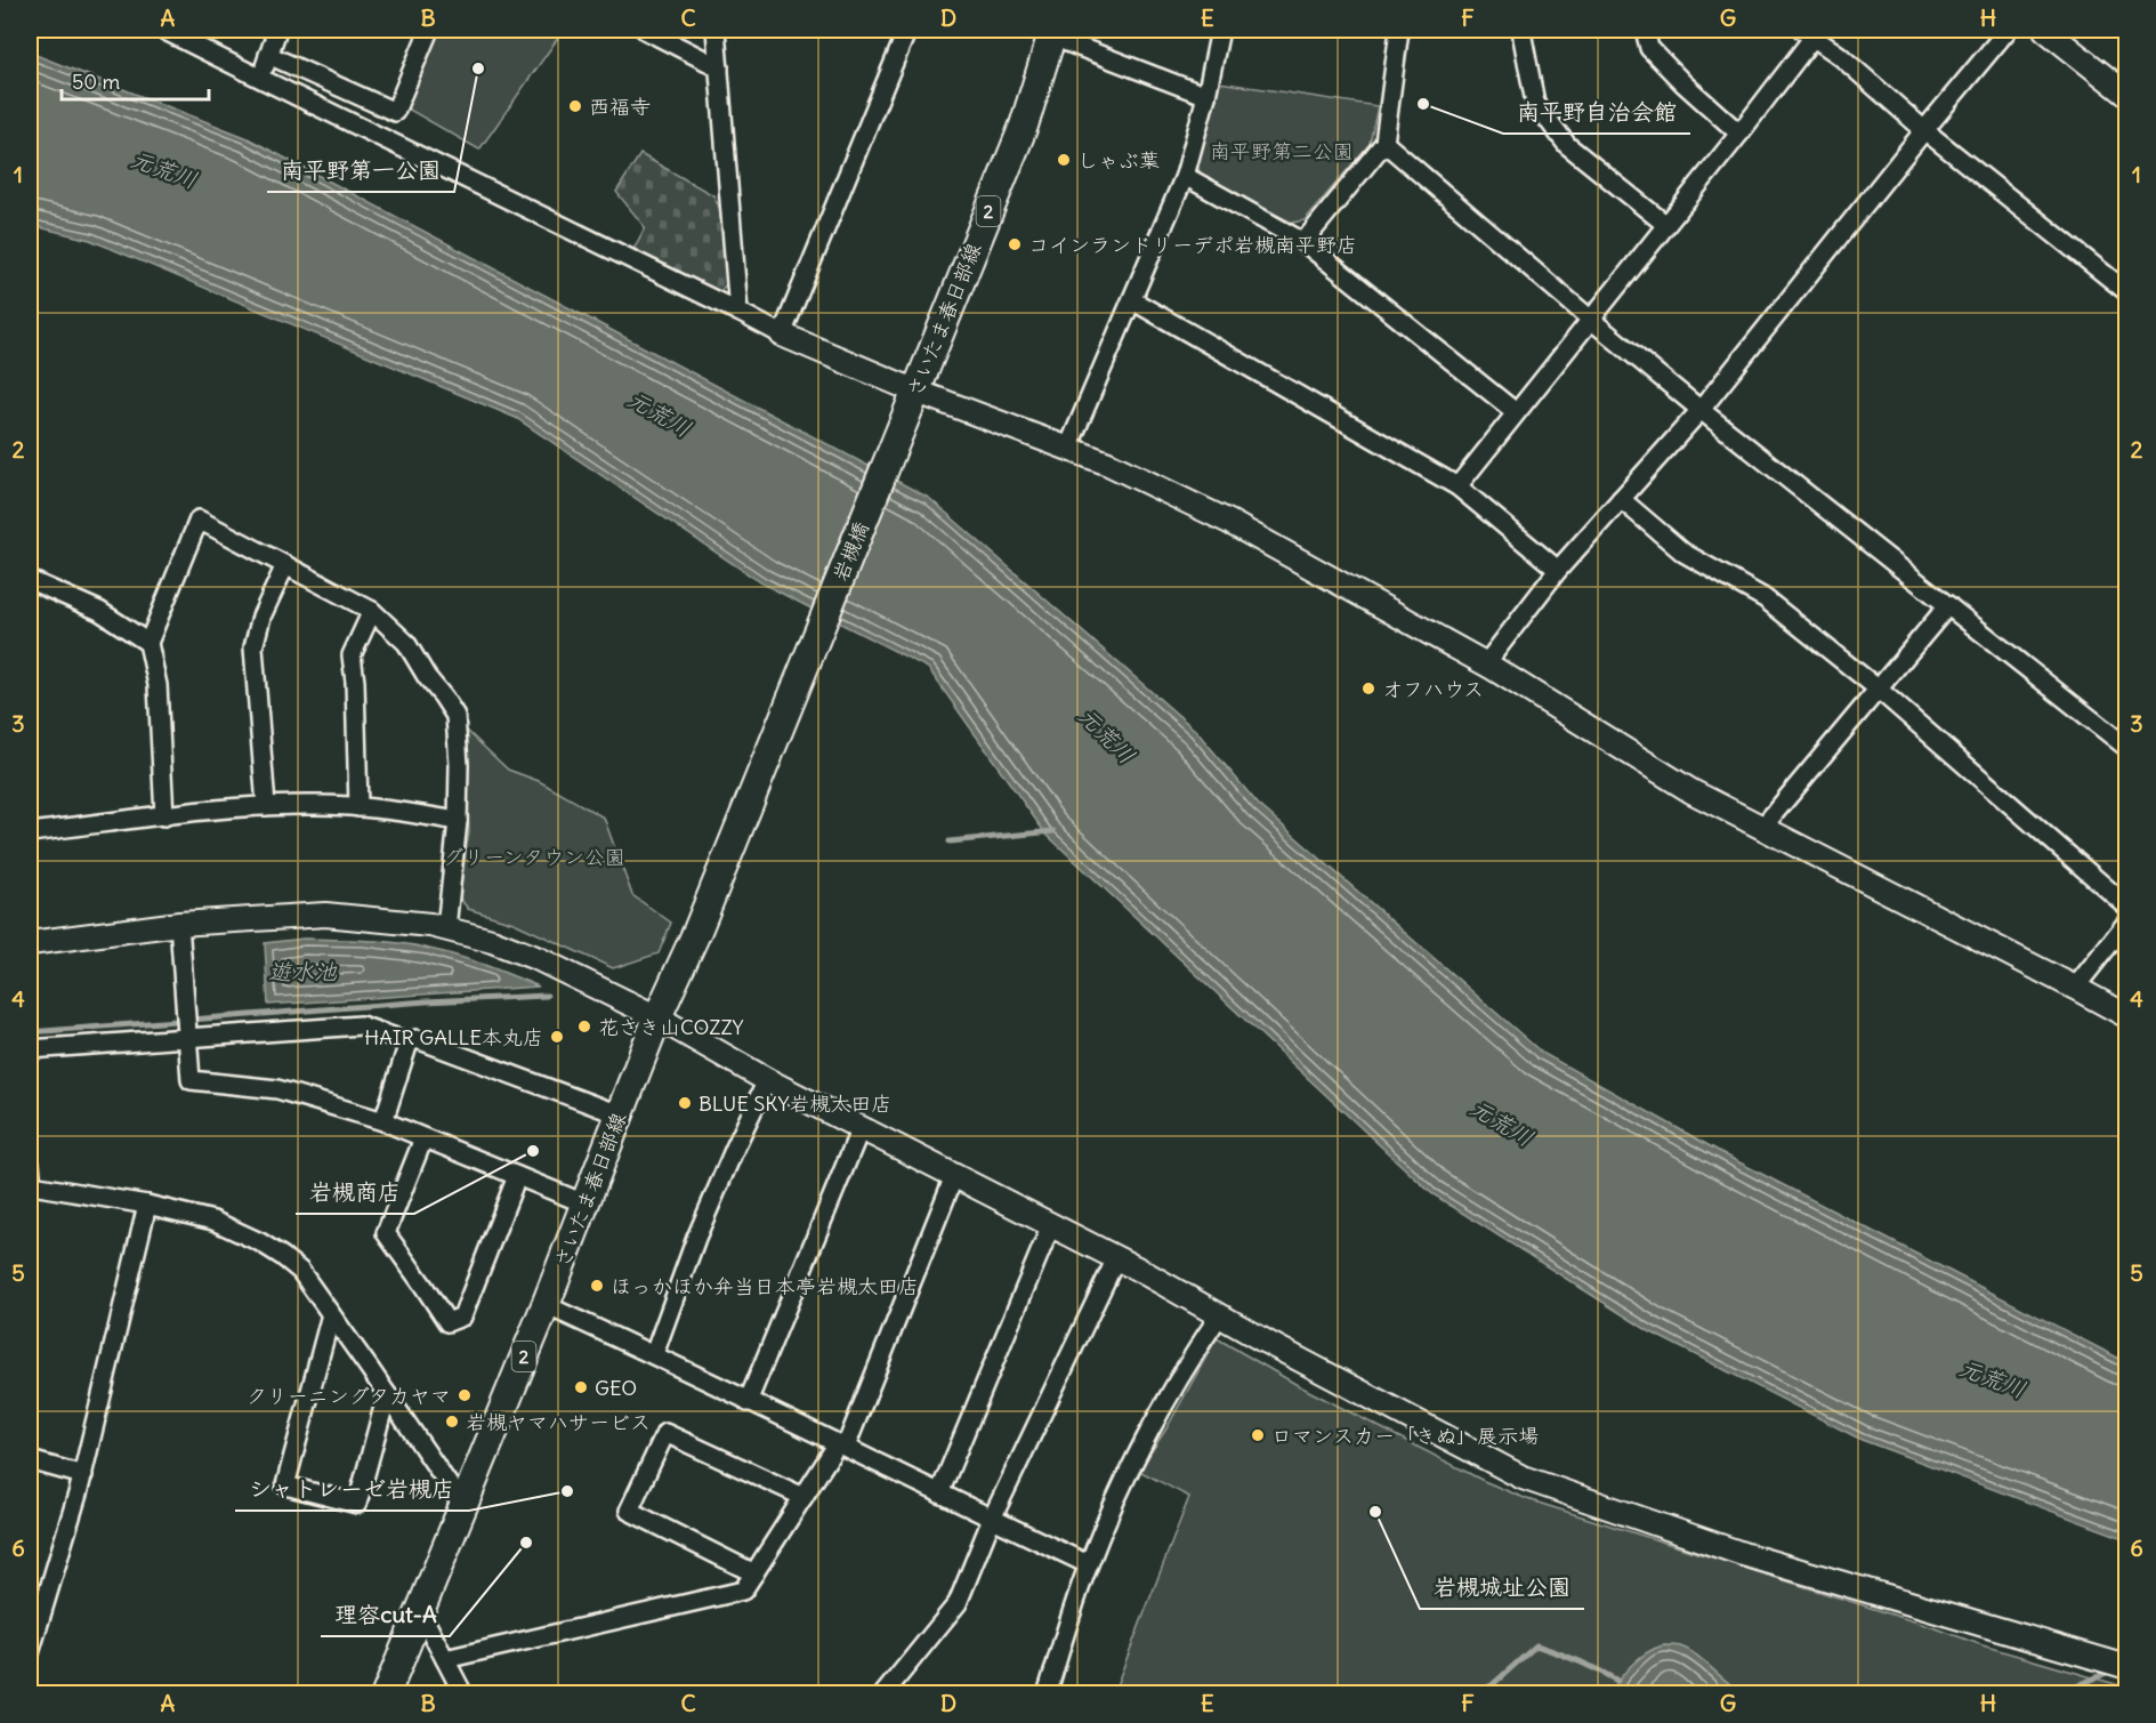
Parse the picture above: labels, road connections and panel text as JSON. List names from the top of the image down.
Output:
{
  "streets": {
    "main road": ["2", "さいたま春日部線", "岩槻橋"]
  },
  "crossings": [
    ["さいたま春日部線", "岩槻橋"]
  ],
  "water": ["元荒川", "遊水池"],
  "parks": ["南平野第二公園", "グリーンタウン公園"],
  "places": [
    "南平野第一公園",
    "南平野自治会館",
    "西福寺",
    "しゃぶ葉",
    "コインランドリーデポ岩槻南平野店",
    "オフハウス",
    "花さき山COZZY",
    "HAIR GALLE本丸店",
    "BLUE SKY岩槻太田店",
    "岩槻商店",
    "ほっかほか弁当日本亭岩槻太田店",
    "GEO",
    "クリーニングタカヤマ",
    "岩槻ヤマハサービス",
    "ロマンスカー「きぬ」展示場",
    "シャトレーゼ岩槻店",
    "岩槻城址公園",
    "理容cut-A"
  ],
  "scale_bar": "50 m",
  "grid": {
    "columns": [
      "A",
      "B",
      "C",
      "D",
      "E",
      "F",
      "G",
      "H"
    ],
    "rows": [
      "1",
      "2",
      "3",
      "4",
      "5",
      "6"
    ]
  }
}
